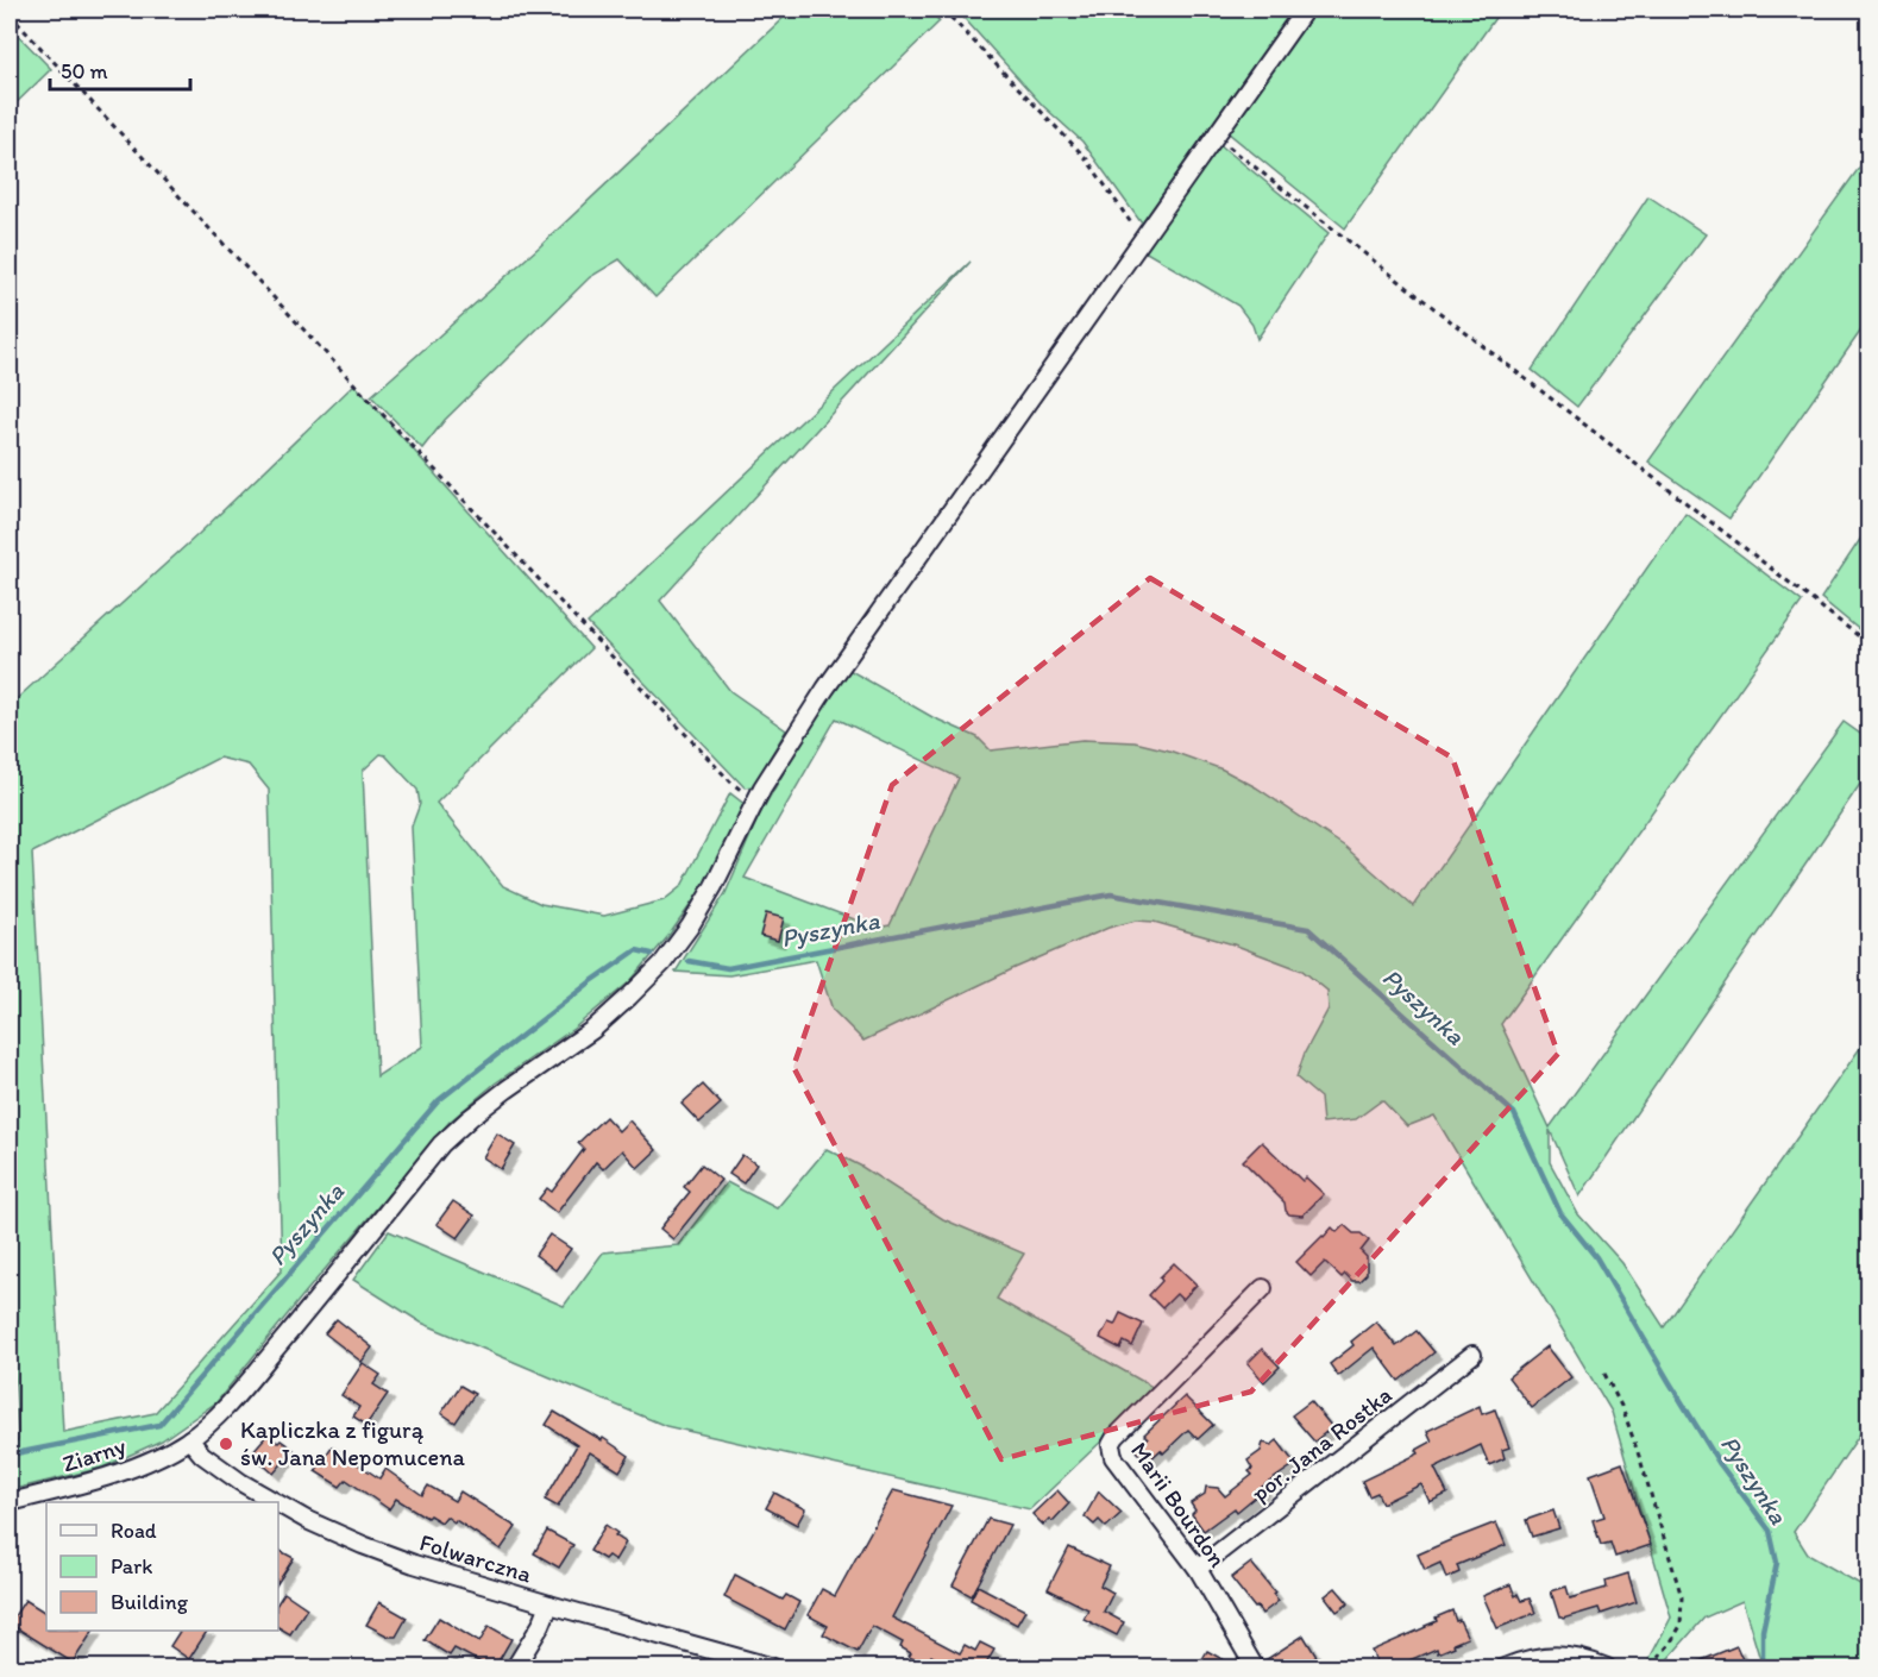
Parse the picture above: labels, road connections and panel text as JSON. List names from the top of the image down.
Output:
{
  "streets": {
    "street": [
      "por. Jana Rostka",
      "Ziarny",
      "Marii Bourdon",
      "Folwarczna"
    ]
  },
  "crossings": [
    ["por. Jana Rostka", "Marii Bourdon"],
    ["Ziarny", "Folwarczna"]
  ],
  "water": ["Pyszynka"],
  "places": ["Kapliczka z figurą św. Jana Nepomucena"],
  "legend": ["Road", "Park", "Building"],
  "scale_bar": "50 m"
}
